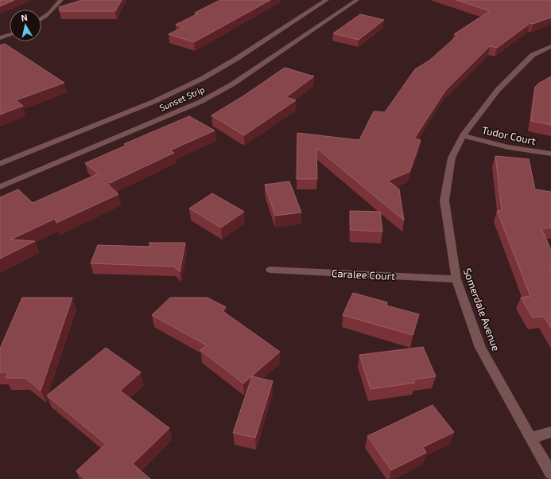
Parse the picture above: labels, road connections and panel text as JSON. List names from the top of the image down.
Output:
{
  "streets": {
    "street": [
      "Sunset Strip",
      "Tudor Court",
      "Caralee Court",
      "Somerdale Avenue"
    ]
  },
  "crossings": [
    ["Tudor Court", "Somerdale Avenue"],
    ["Caralee Court", "Somerdale Avenue"]
  ],
  "north": "top"
}
